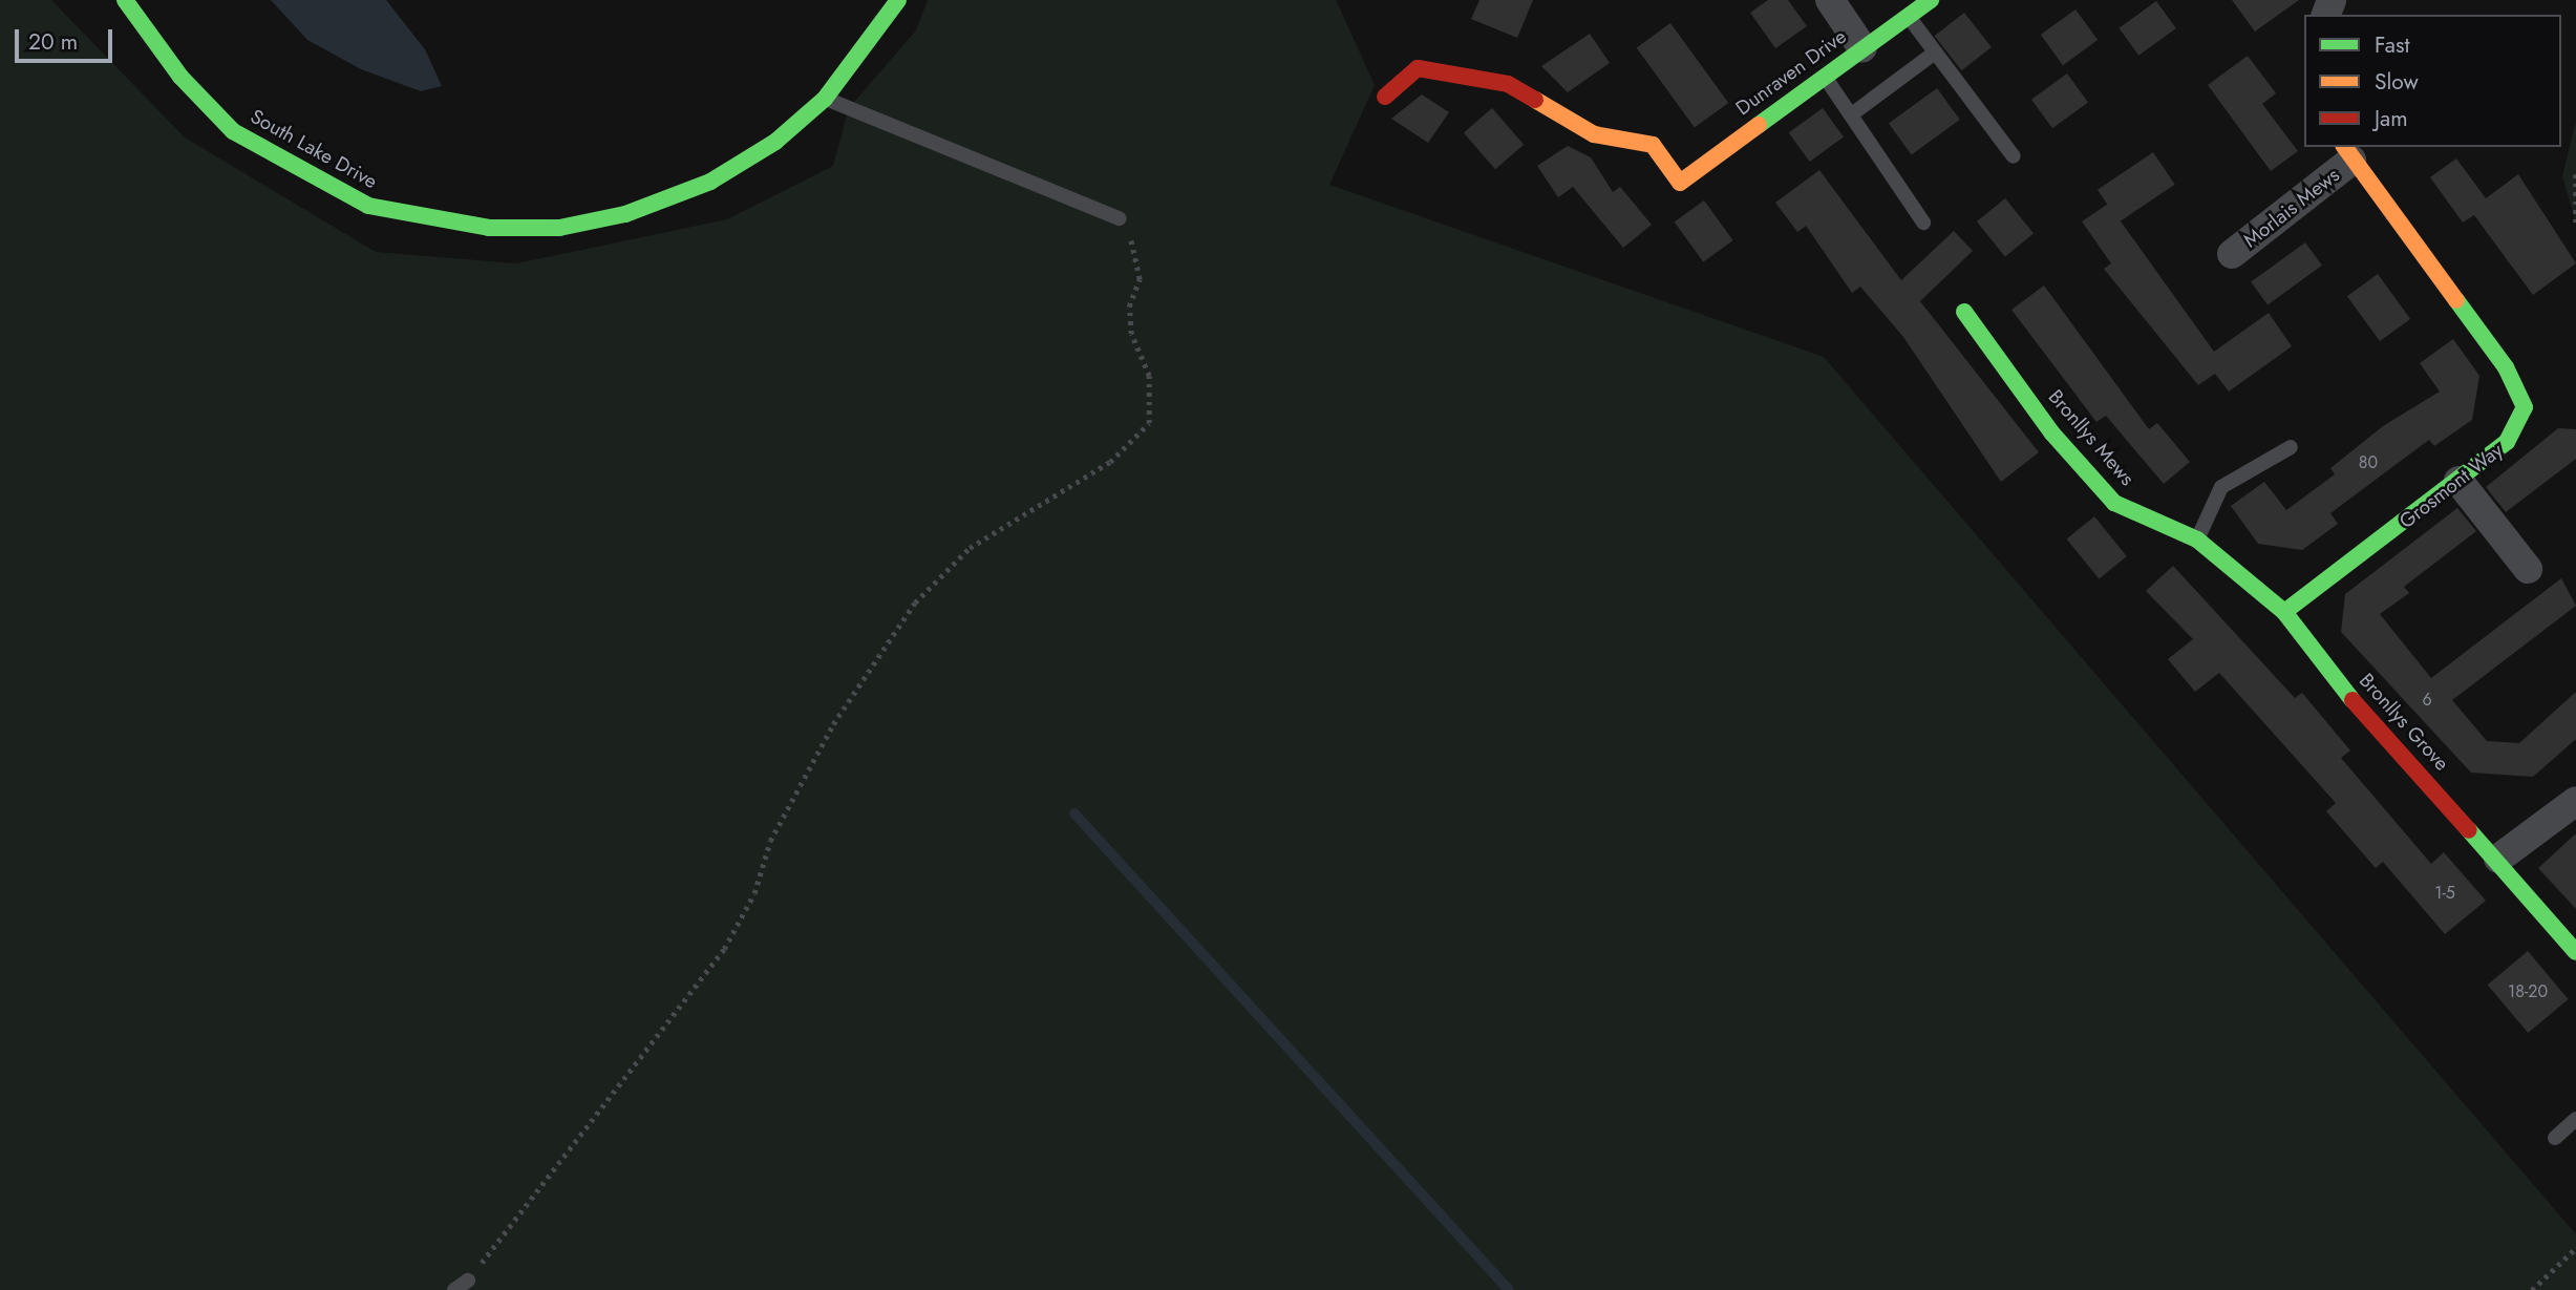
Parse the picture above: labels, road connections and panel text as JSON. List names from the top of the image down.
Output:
{
  "streets": {
    "street": [
      "Dunraven Drive",
      "South Lake Drive",
      "Morlais Mews",
      "Bronllys Mews",
      "Grosmont Way",
      "Bronllys Grove"
    ]
  },
  "crossings": [
    ["Morlais Mews", "Grosmont Way"],
    ["Bronllys Mews", "Grosmont Way"],
    ["Bronllys Mews", "Bronllys Grove"],
    ["Grosmont Way", "Bronllys Grove"]
  ],
  "house_numbers": [
    "80",
    "6",
    "1-5",
    "18-20"
  ],
  "legend": ["Fast", "Slow", "Jam"],
  "scale_bar": "20 m"
}
